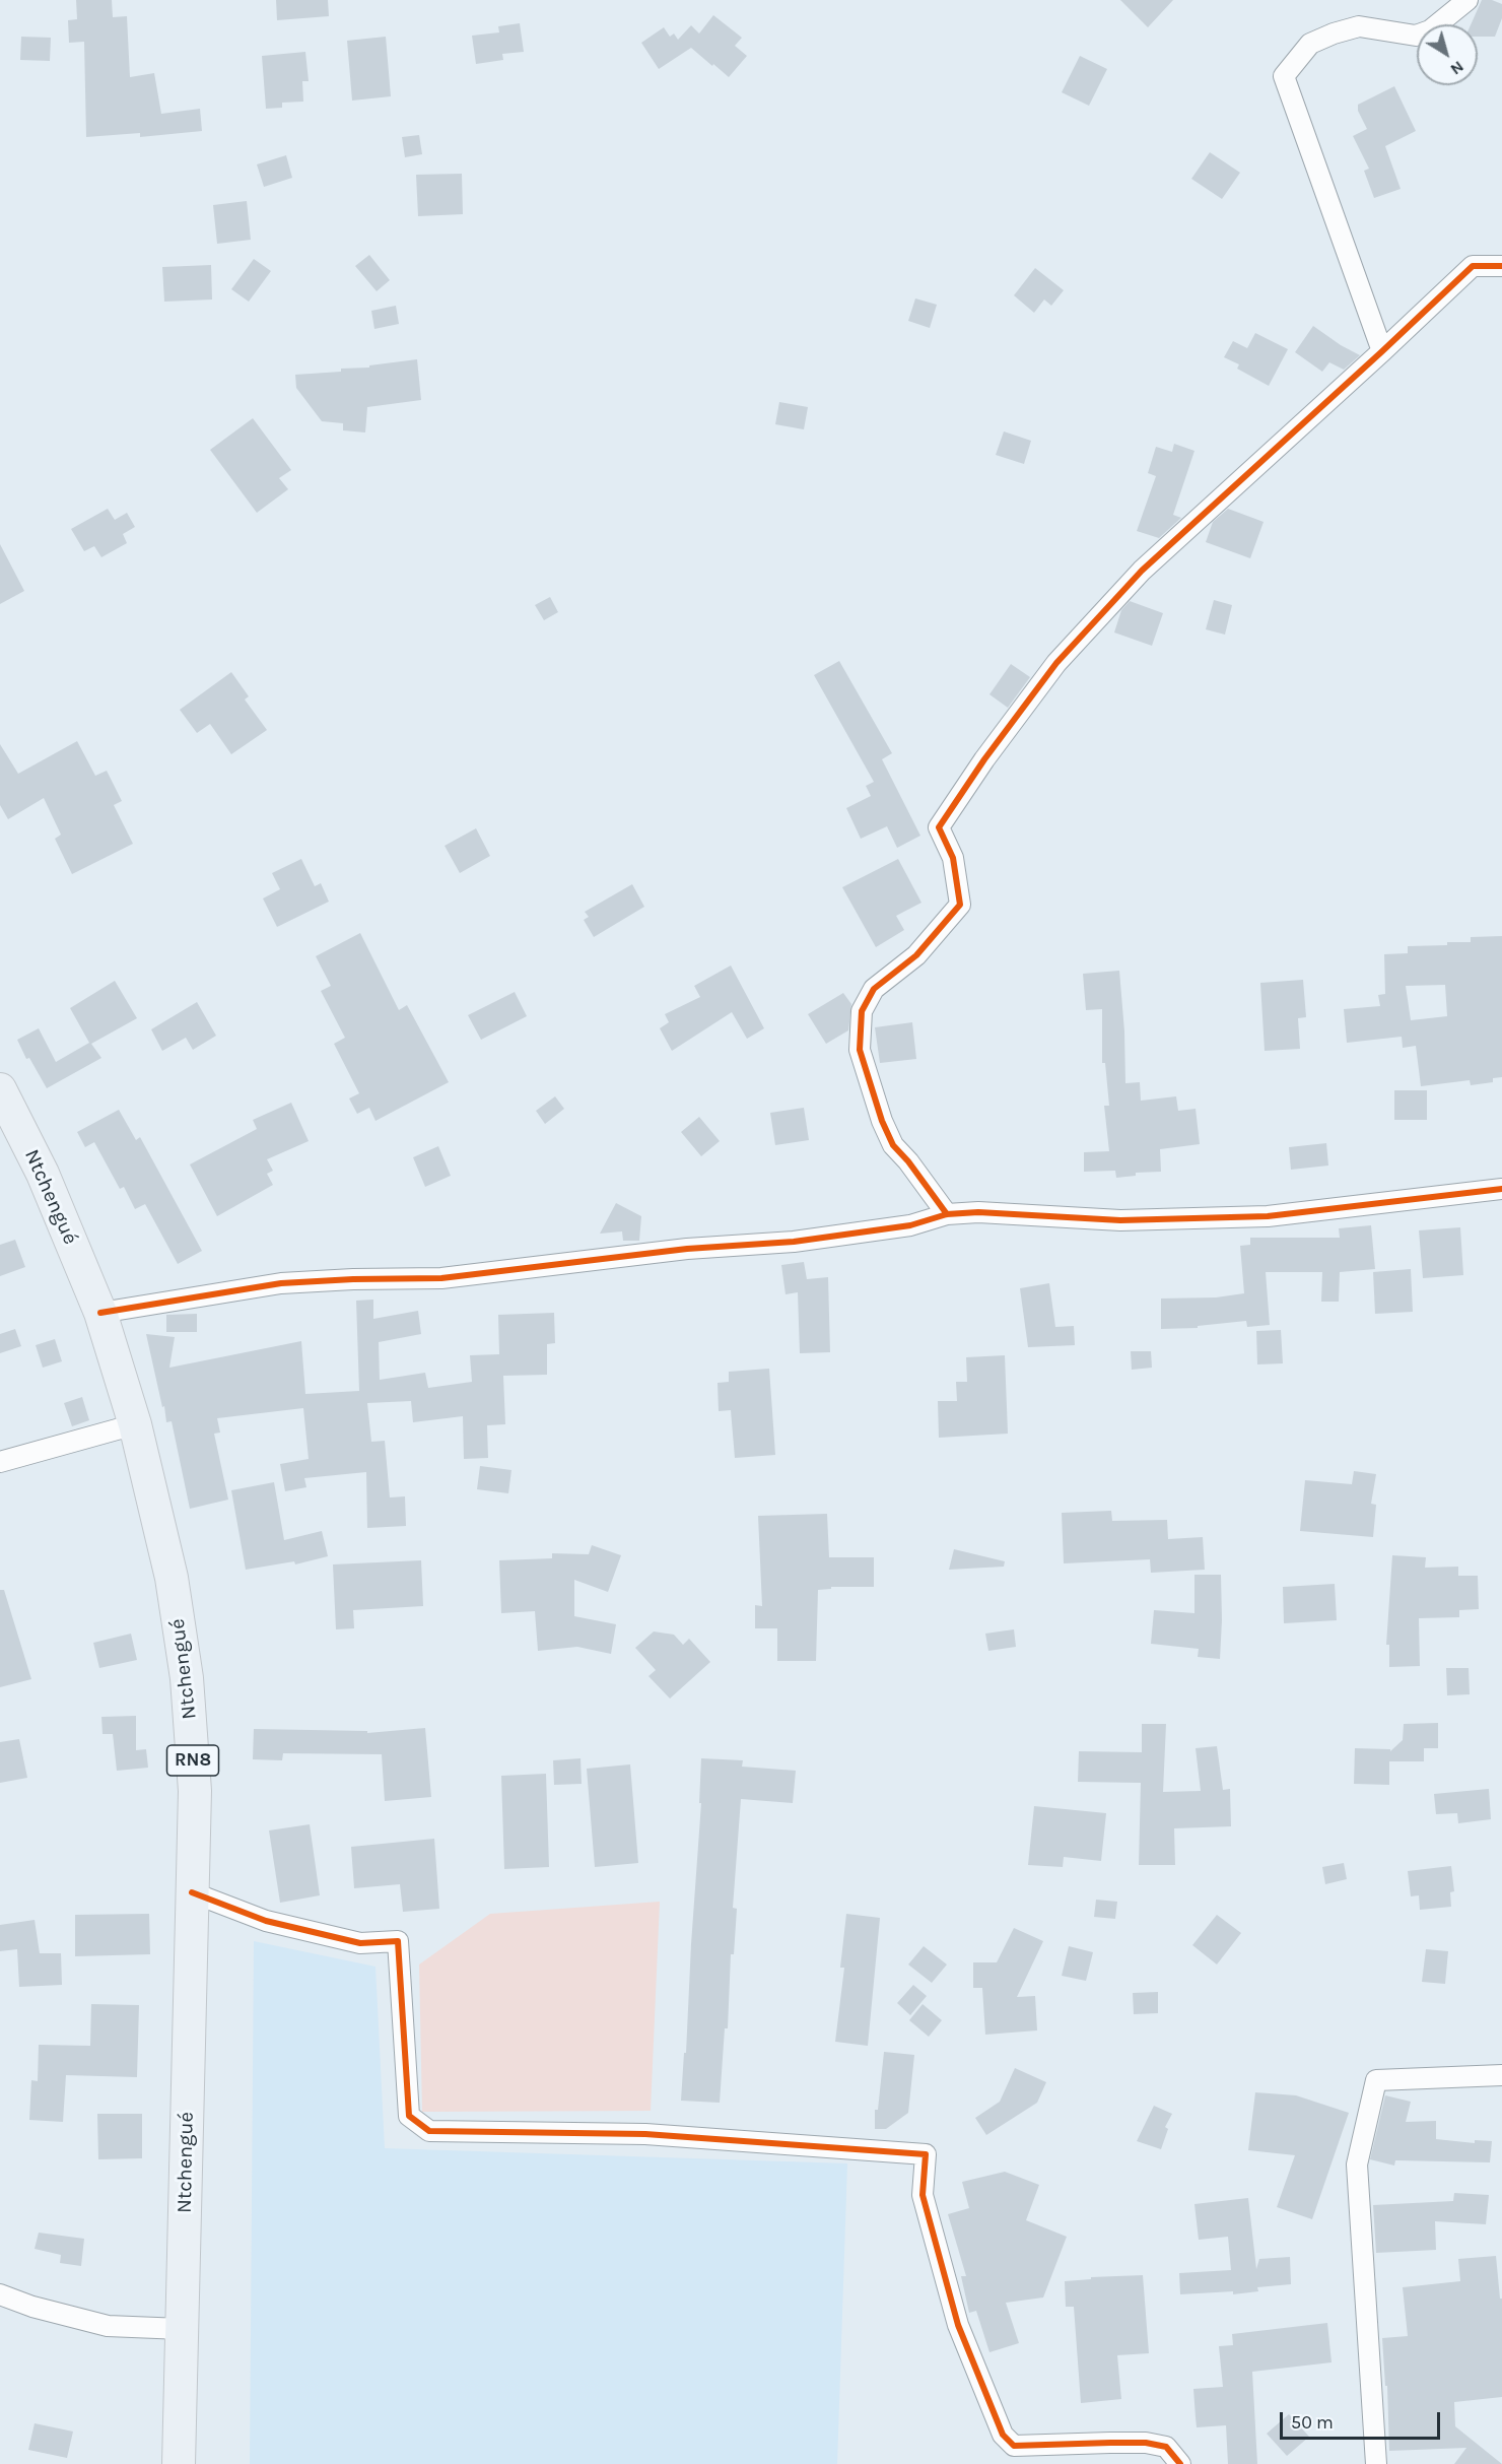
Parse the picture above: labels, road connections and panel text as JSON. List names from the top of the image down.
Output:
{
  "streets": {
    "main road": ["Ntchengué", "RN8"]
  },
  "scale_bar": "50 m",
  "north": "bottom right"
}
